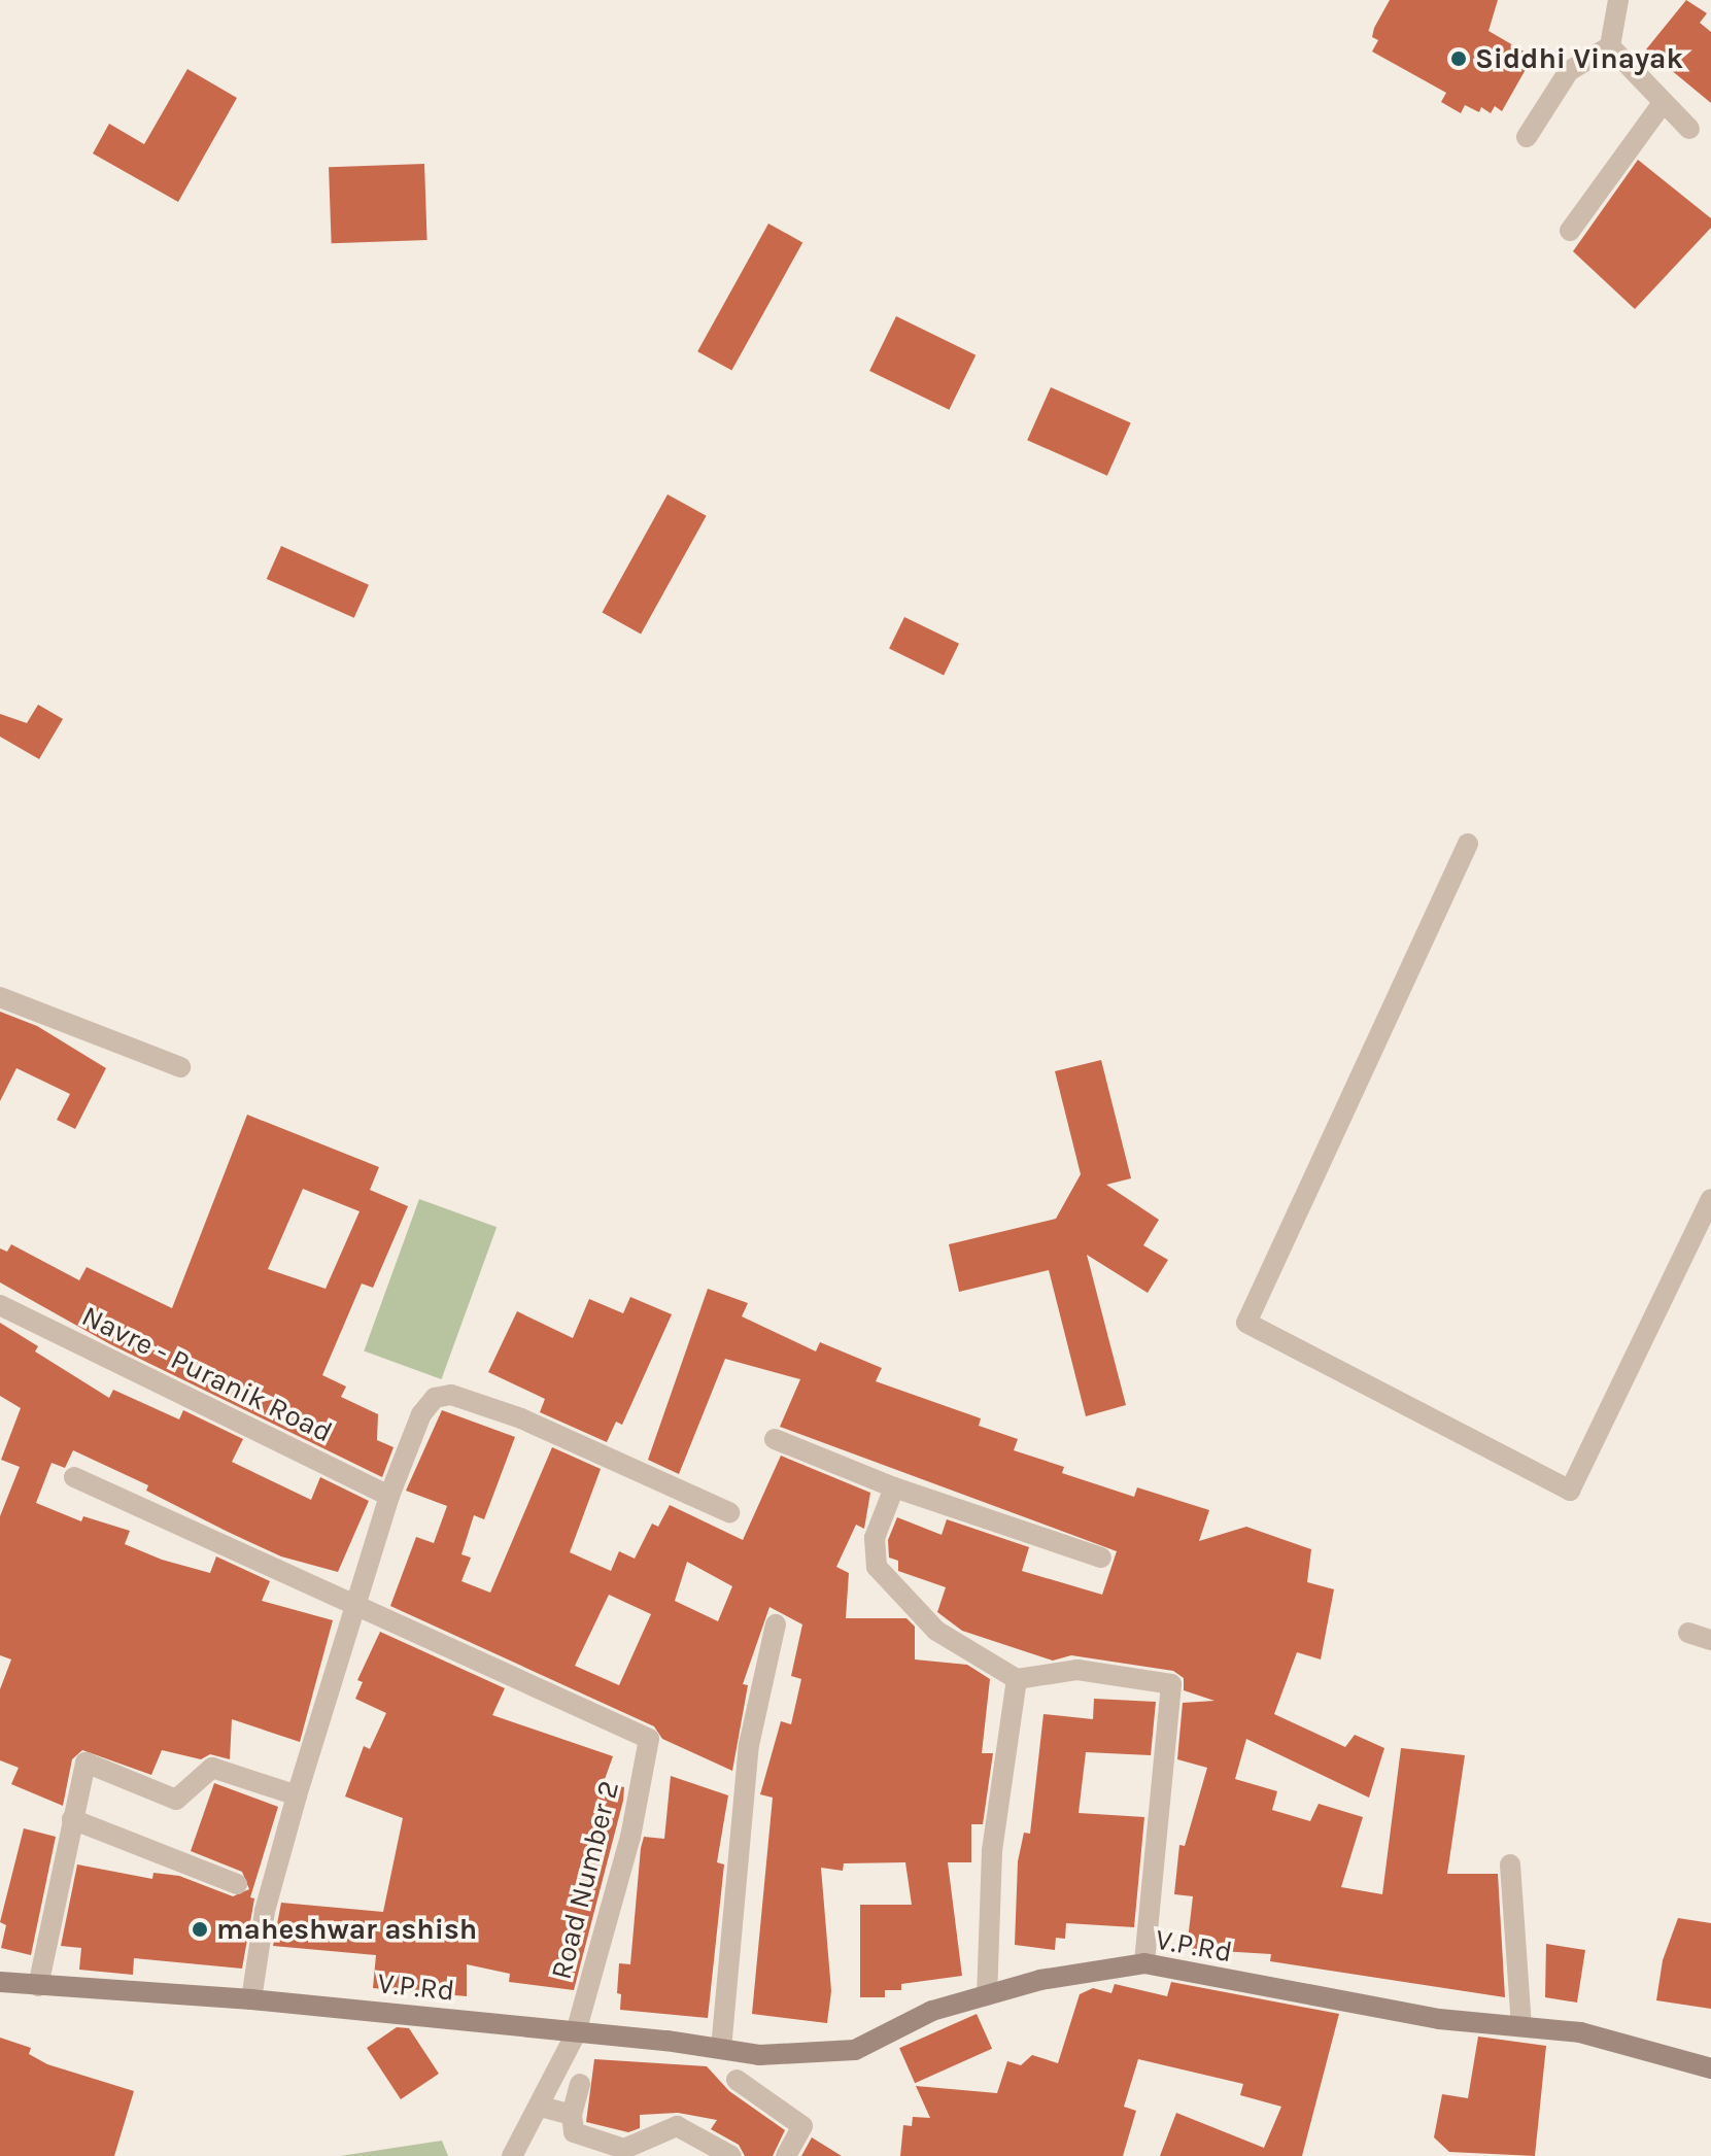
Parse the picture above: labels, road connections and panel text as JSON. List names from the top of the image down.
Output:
{
  "streets": {
    "street": ["Navre - Puranik Road", "Road Number 2", "V.P.Rd"]
  },
  "crossings": [
    ["Road Number 2", "V.P.Rd"]
  ],
  "places": ["Siddhi Vinayak", "maheshwar ashish"]
}
